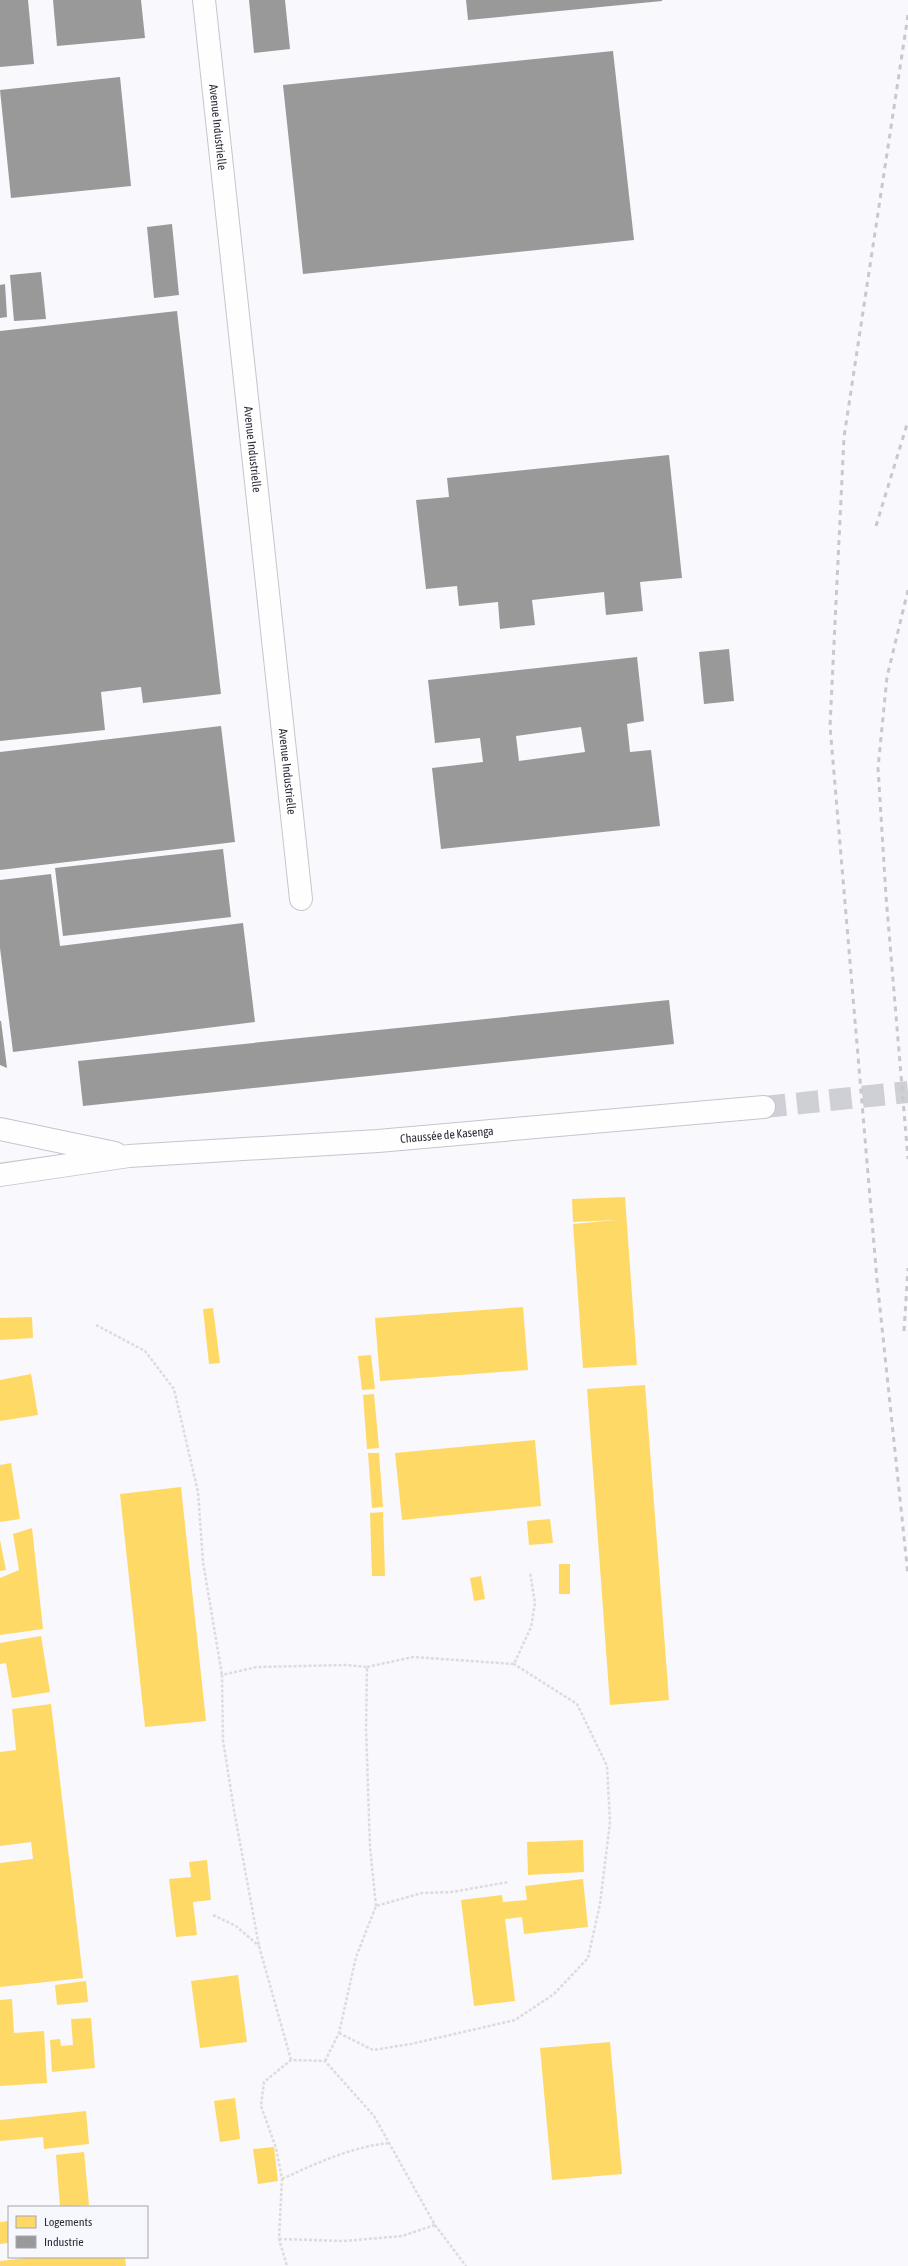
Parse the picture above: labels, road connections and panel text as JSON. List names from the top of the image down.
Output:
{
  "streets": {
    "main road": ["Avenue Industrielle", "Chaussée de Kasenga"]
  },
  "legend": ["Logements", "Industrie"]
}
